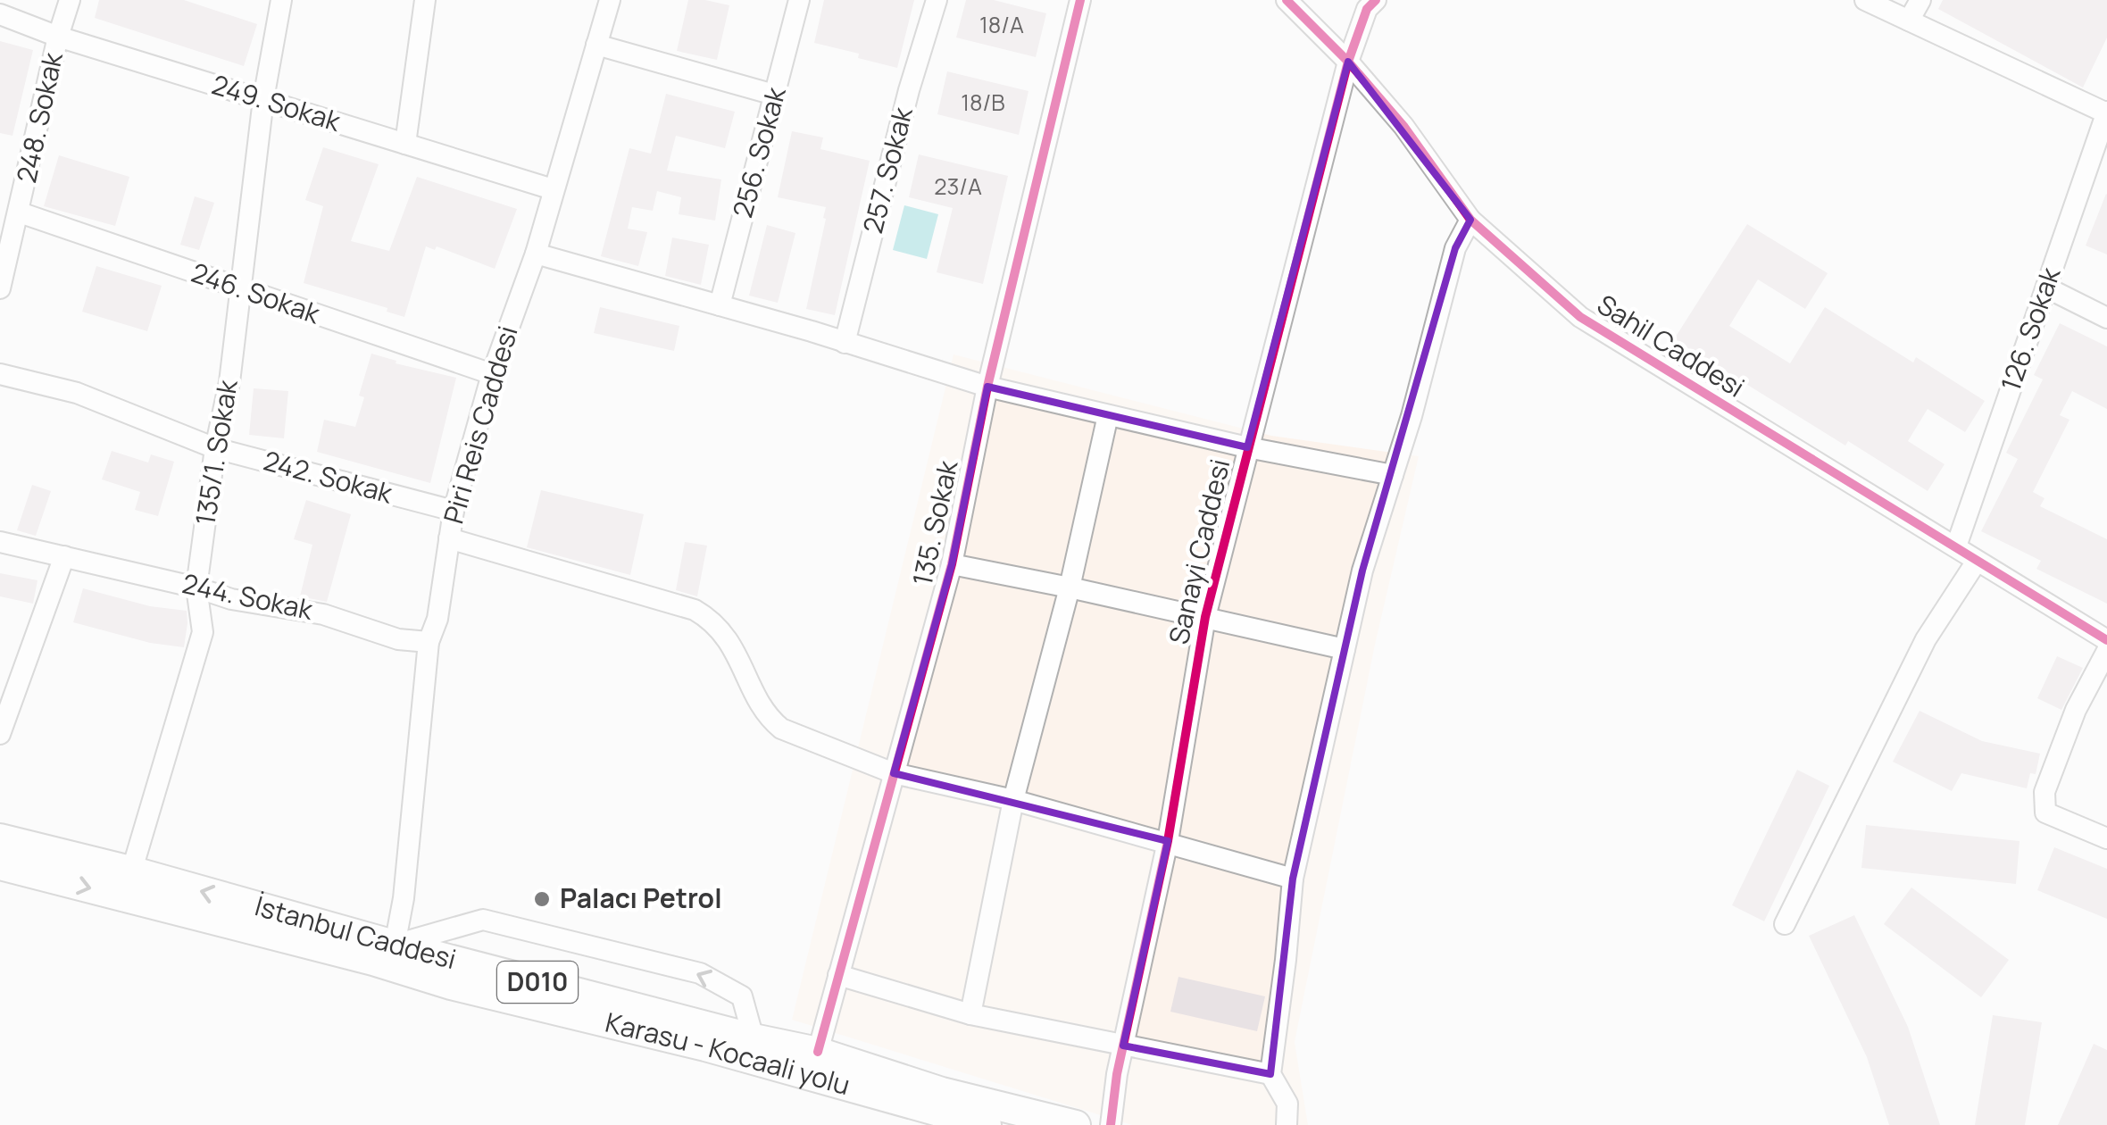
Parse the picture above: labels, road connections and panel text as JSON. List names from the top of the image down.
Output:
{
  "streets": {
    "highway": ["İstanbul Caddesi", "D010", "Karasu - Kocaali yolu"],
    "street": [
      "249. Sokak",
      "248. Sokak",
      "256. Sokak",
      "257. Sokak",
      "246. Sokak",
      "126. Sokak",
      "Sahil Caddesi",
      "Piri Reis Caddesi",
      "135/1. Sokak",
      "242. Sokak",
      "135. Sokak",
      "Sanayi Caddesi",
      "244. Sokak"
    ]
  },
  "crossings": [
    ["249. Sokak", "248. Sokak"],
    ["249. Sokak", "Piri Reis Caddesi"],
    ["249. Sokak", "135/1. Sokak"],
    ["248. Sokak", "246. Sokak"],
    ["246. Sokak", "Piri Reis Caddesi"],
    ["246. Sokak", "135/1. Sokak"],
    ["126. Sokak", "Sahil Caddesi"],
    ["Sahil Caddesi", "Sanayi Caddesi"],
    ["Piri Reis Caddesi", "242. Sokak"],
    ["Piri Reis Caddesi", "244. Sokak"],
    ["Piri Reis Caddesi", "İstanbul Caddesi"],
    ["Piri Reis Caddesi", "Karasu - Kocaali yolu"],
    ["135/1. Sokak", "242. Sokak"],
    ["135/1. Sokak", "244. Sokak"],
    ["135/1. Sokak", "D010"],
    ["135/1. Sokak", "Karasu - Kocaali yolu"],
    ["135. Sokak", "İstanbul Caddesi"],
    ["İstanbul Caddesi", "Karasu - Kocaali yolu"],
    ["D010", "Karasu - Kocaali yolu"]
  ],
  "places": ["Palacı Petrol"],
  "house_numbers": ["18/A", "18/B", "23/A"]
}
